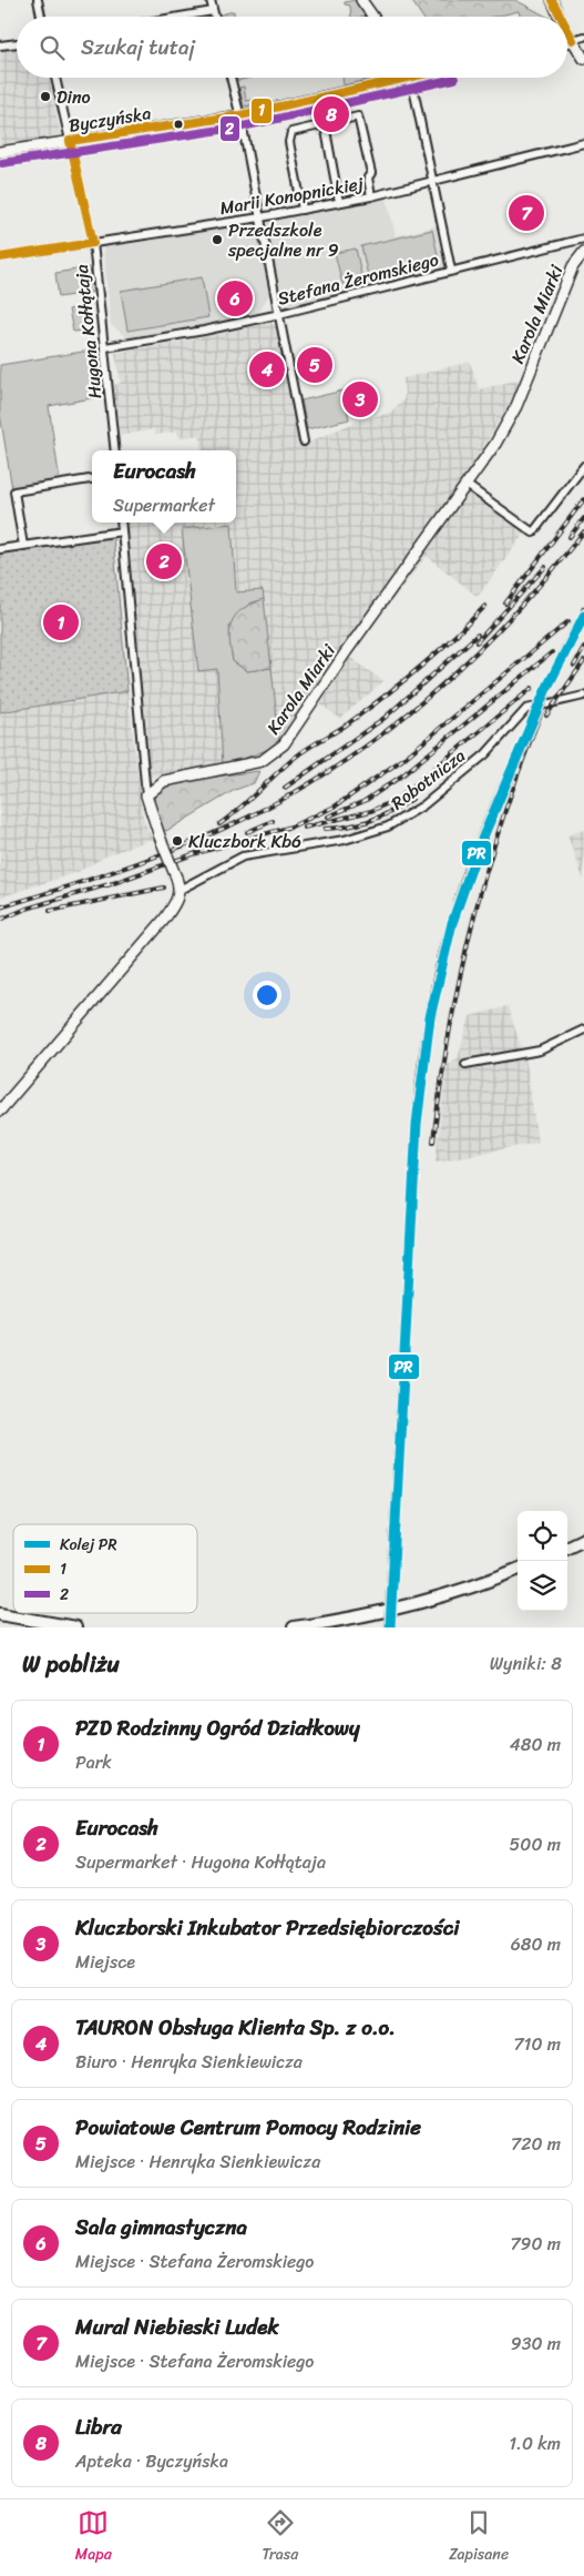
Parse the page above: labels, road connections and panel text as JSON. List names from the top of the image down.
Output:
{
  "streets": {
    "street": [
      "Byczyńska",
      "Marii Konopnickiej",
      "Stefana Żeromskiego",
      "Karola Miarki",
      "Hugona Kołłątaja",
      "Robotnicza"
    ]
  },
  "crossings": [
    ["Byczyńska", "Hugona Kołłątaja"],
    ["Marii Konopnickiej", "Hugona Kołłątaja"],
    ["Stefana Żeromskiego", "Hugona Kołłątaja"]
  ],
  "places": ["Dino", "Przedszkole specjalne nr 9", "Kluczbork Kb6"],
  "lines": ["transit line 1", "transit line 2", "rail line PR"],
  "legend": ["Kolej PR", "1", "2"],
  "page": {
    "search": "Szukaj tutaj",
    "pins": [
      "8",
      "7",
      "6",
      "5",
      "4",
      "3",
      "2",
      "1"
    ],
    "popup": ["Eurocash", "Supermarket"],
    "heading": ["W pobliżu", "Wyniki: 8"],
    "list": [
      {
        "mark": "1",
        "name": "PZD Rodzinny Ogród Działkowy",
        "note": "Park",
        "value": "480 m"
      },
      {
        "mark": "2",
        "name": "Eurocash",
        "note": "Supermarket · Hugona Kołłątaja",
        "value": "500 m"
      },
      {
        "mark": "3",
        "name": "Kluczborski Inkubator Przedsiębiorczości",
        "note": "Miejsce",
        "value": "680 m"
      },
      {
        "mark": "4",
        "name": "TAURON Obsługa Klienta Sp. z o.o.",
        "note": "Biuro · Henryka Sienkiewicza",
        "value": "710 m"
      },
      {
        "mark": "5",
        "name": "Powiatowe Centrum Pomocy Rodzinie",
        "note": "Miejsce · Henryka Sienkiewicza",
        "value": "720 m"
      },
      {
        "mark": "6",
        "name": "Sala gimnastyczna",
        "note": "Miejsce · Stefana Żeromskiego",
        "value": "790 m"
      },
      {
        "mark": "7",
        "name": "Mural Niebieski Ludek",
        "note": "Miejsce · Stefana Żeromskiego",
        "value": "930 m"
      },
      {
        "mark": "8",
        "name": "Libra",
        "note": "Apteka · Byczyńska",
        "value": "1.0 km"
      }
    ],
    "nav": ["Mapa", "Trasa", "Zapisane"]
  }
}
